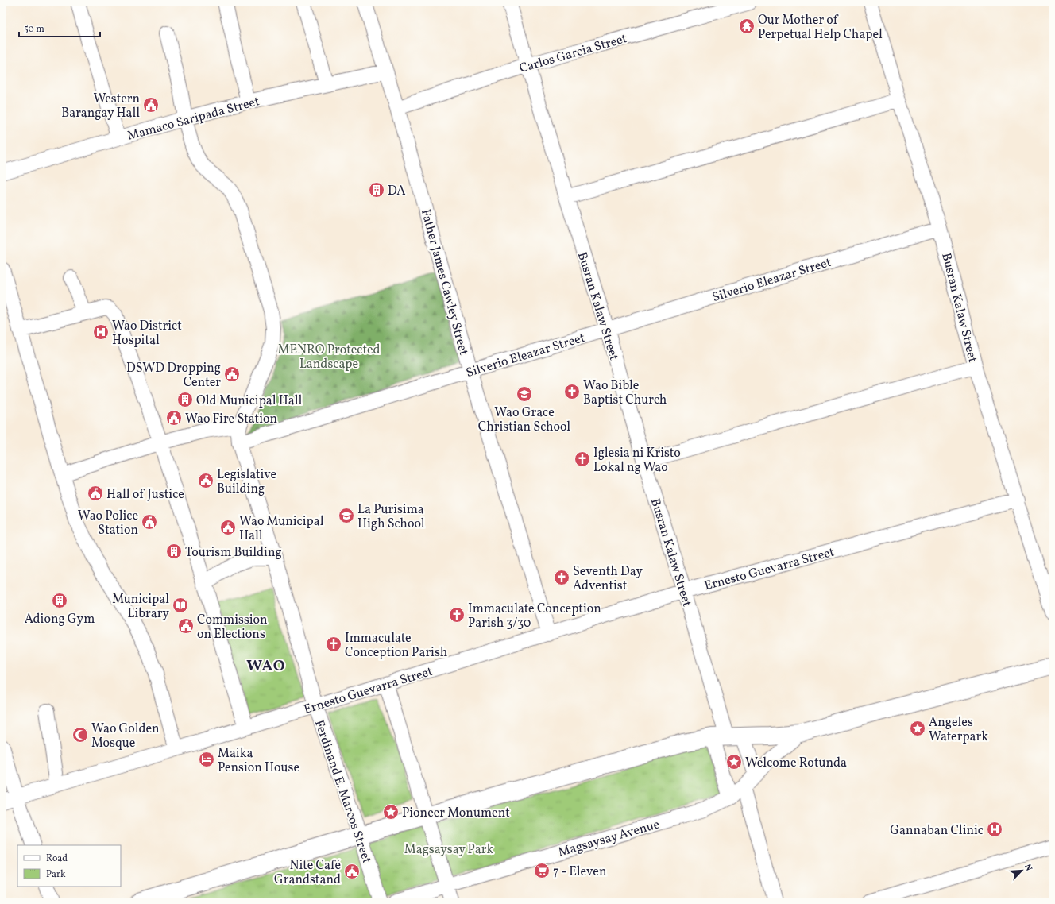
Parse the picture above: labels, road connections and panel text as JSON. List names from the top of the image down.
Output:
{
  "streets": {
    "street": [
      "Carlos Garcia Street",
      "Mamaco Saripada Street",
      "Silverio Eleazar Street",
      "Father James Cawley Street",
      "Busran Kalaw Street",
      "Ernesto Guevarra Street",
      "Ferdinand E. Marcos Street",
      "Magsaysay Avenue"
    ]
  },
  "crossings": [
    ["Carlos Garcia Street", "Father James Cawley Street"],
    ["Carlos Garcia Street", "Busran Kalaw Street"],
    ["Mamaco Saripada Street", "Father James Cawley Street"],
    ["Mamaco Saripada Street", "Ferdinand E. Marcos Street"],
    ["Silverio Eleazar Street", "Father James Cawley Street"],
    ["Silverio Eleazar Street", "Busran Kalaw Street"],
    ["Silverio Eleazar Street", "Ferdinand E. Marcos Street"],
    ["Father James Cawley Street", "Ernesto Guevarra Street"],
    ["Busran Kalaw Street", "Ernesto Guevarra Street"],
    ["Ernesto Guevarra Street", "Ferdinand E. Marcos Street"]
  ],
  "districts": ["WAO"],
  "parks": ["MENRO Protected Landscape", "Magsaysay Park"],
  "places": {
    "temple": ["Our Mother of Perpetual Help Chapel"],
    "public building": [
      "Western Barangay Hall",
      "DSWD Dropping Center",
      "Wao Fire Station",
      "Legislative Building",
      "Hall of Justice",
      "Wao Police Station",
      "Wao Municipal Hall",
      "Commission on Elections",
      "Nite Café Grandstand"
    ],
    "building": [
      "DA",
      "Old Municipal Hall",
      "Tourism Building",
      "Adiong Gym"
    ],
    "hospital": ["Wao District Hospital", "Gannaban Clinic"],
    "church": [
      "Wao Bible Baptist Church",
      "Iglesia ni Kristo Lokal ng Wao",
      "Seventh Day Adventist",
      "Immaculate Conception Parish 3/30",
      "Immaculate Conception Parish"
    ],
    "school or university": ["Wao Grace Christian School", "La Purisima High School"],
    "library": ["Municipal Library"],
    "place": ["Angeles Waterpark", "Welcome Rotunda", "Pioneer Monument"],
    "mosque": ["Wao Golden Mosque"],
    "hotel": ["Maika Pension House"],
    "supermarket": ["7 - Eleven"]
  },
  "legend": ["Road", "Park"],
  "scale_bar": "50 m",
  "north": "top right"
}
